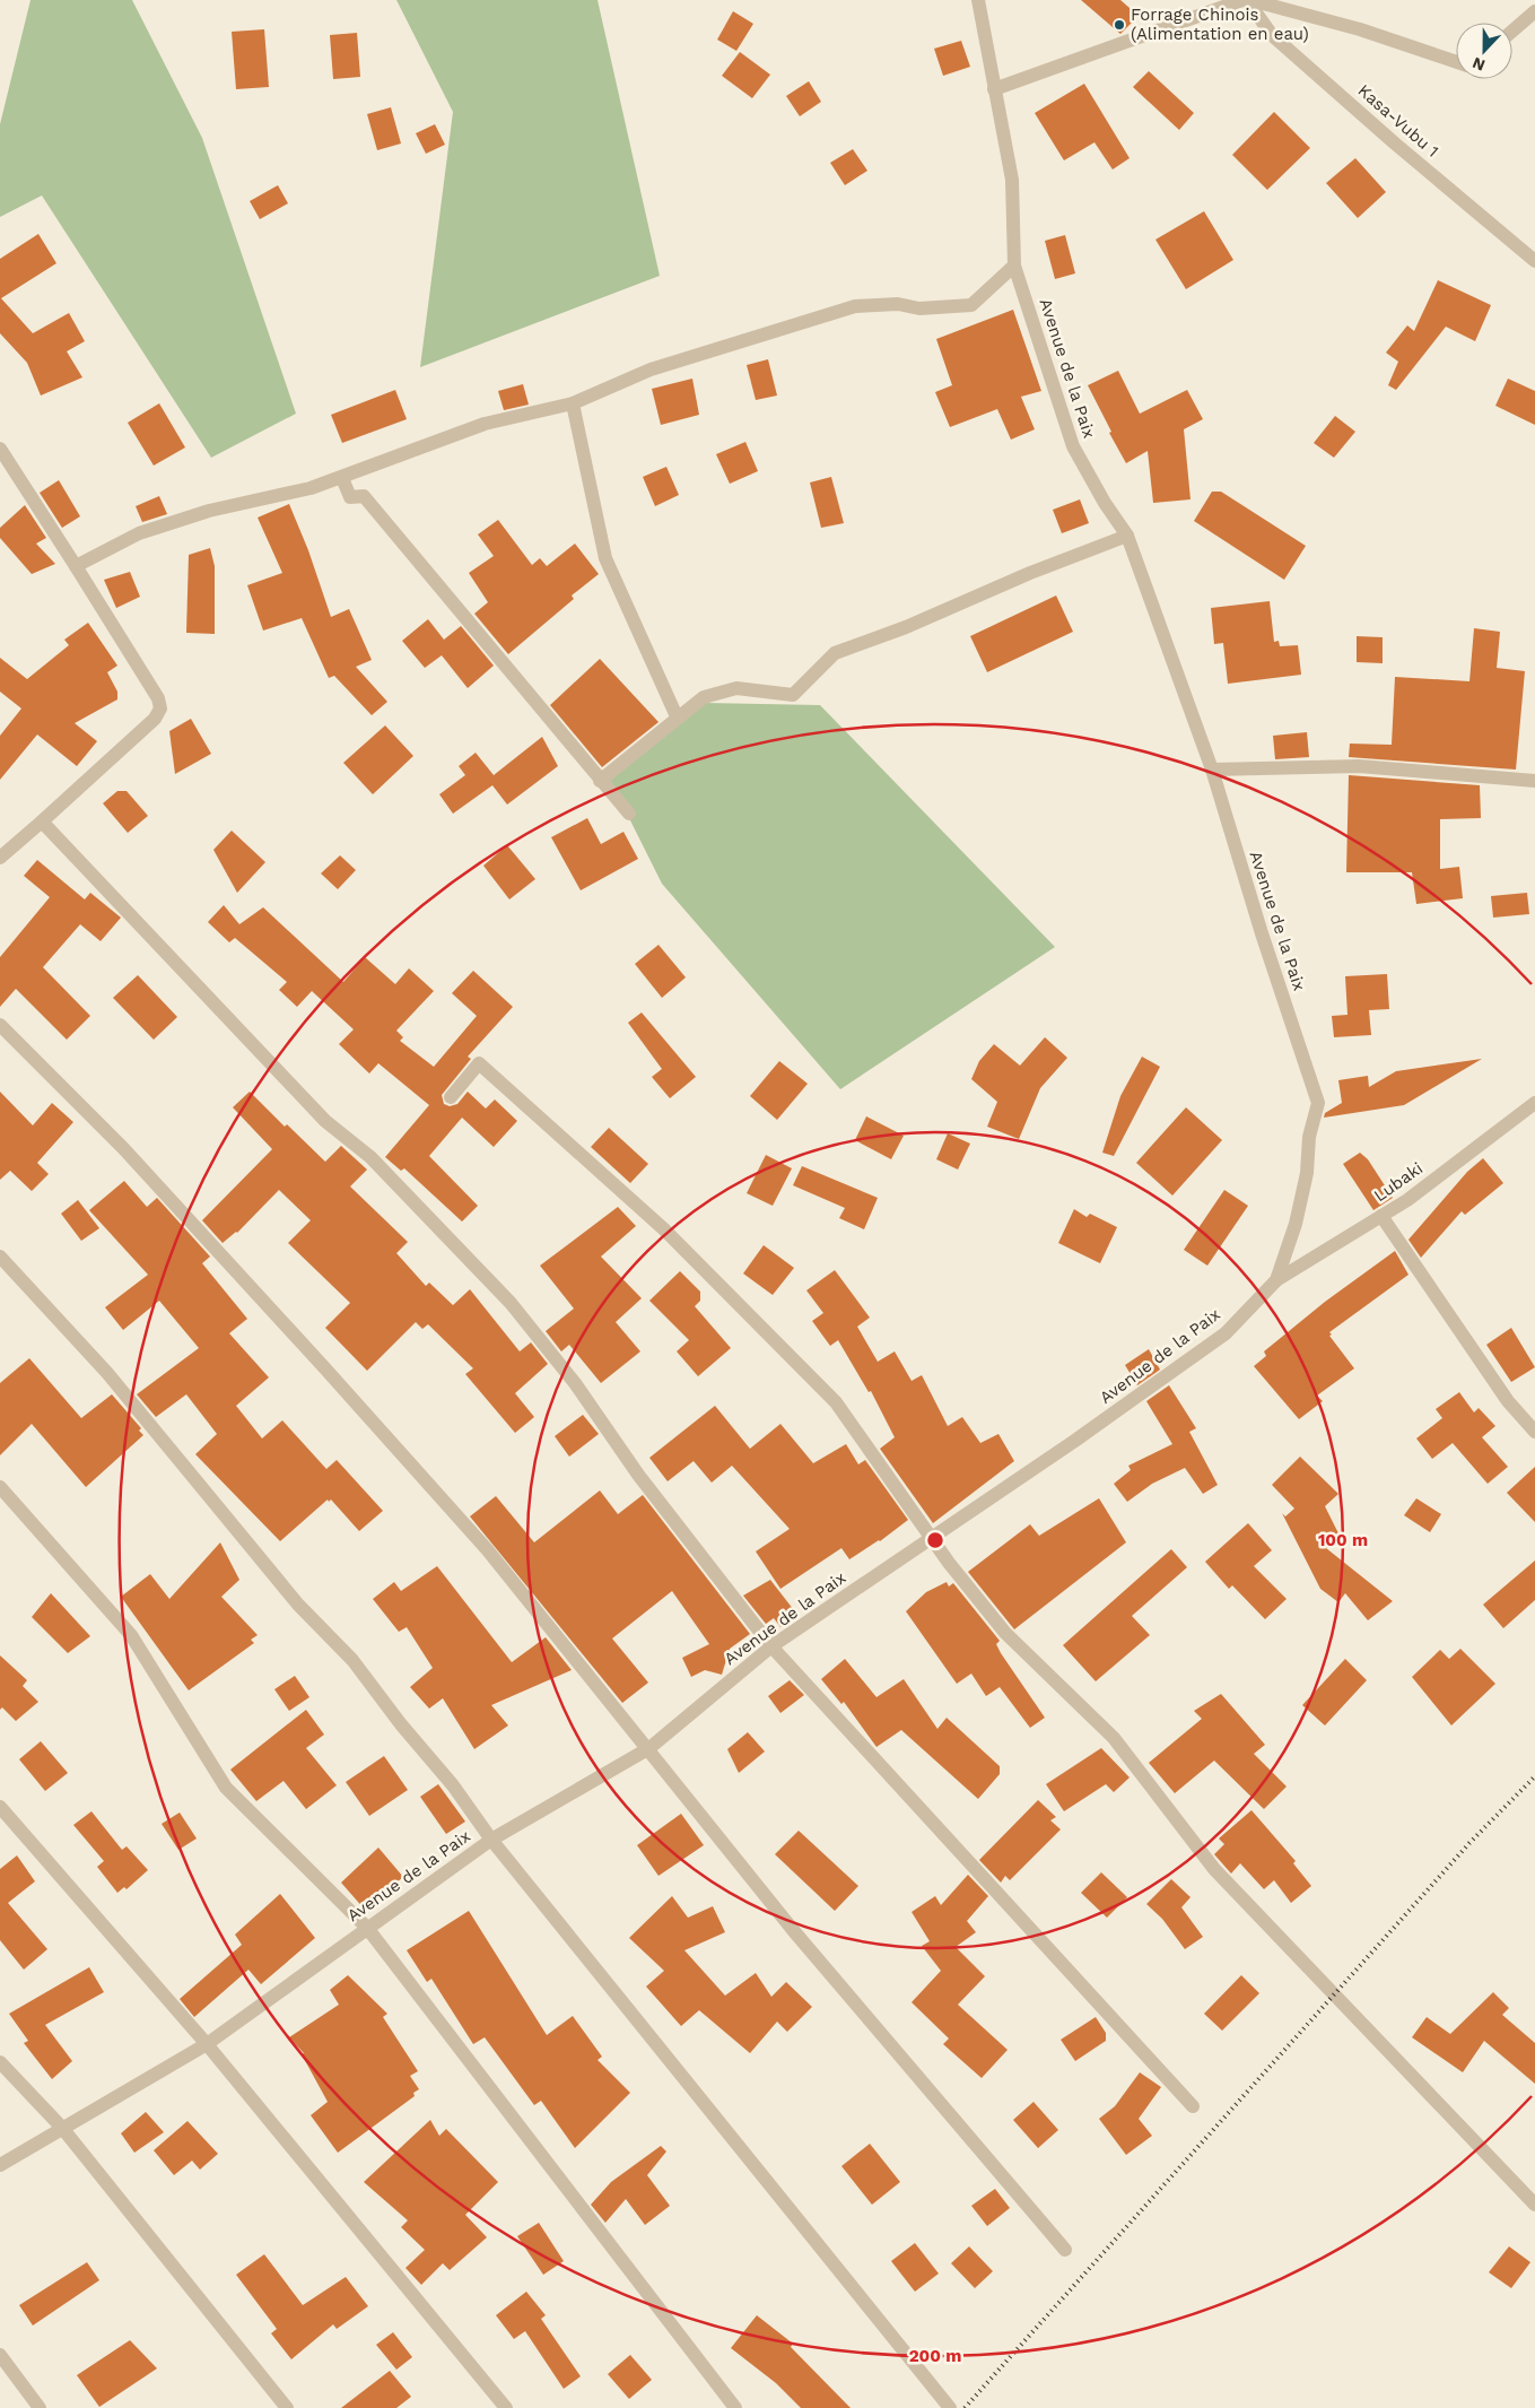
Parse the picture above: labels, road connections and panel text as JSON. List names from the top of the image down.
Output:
{
  "streets": {
    "street": ["Kasa-Vubu 1", "Avenue de la Paix", "Lubaki"]
  },
  "crossings": [
    ["Avenue de la Paix", "Lubaki"]
  ],
  "places": ["Forrage Chinois (Alimentation en eau)"],
  "north": "bottom",
  "rings": ["100 m", "200 m"]
}
